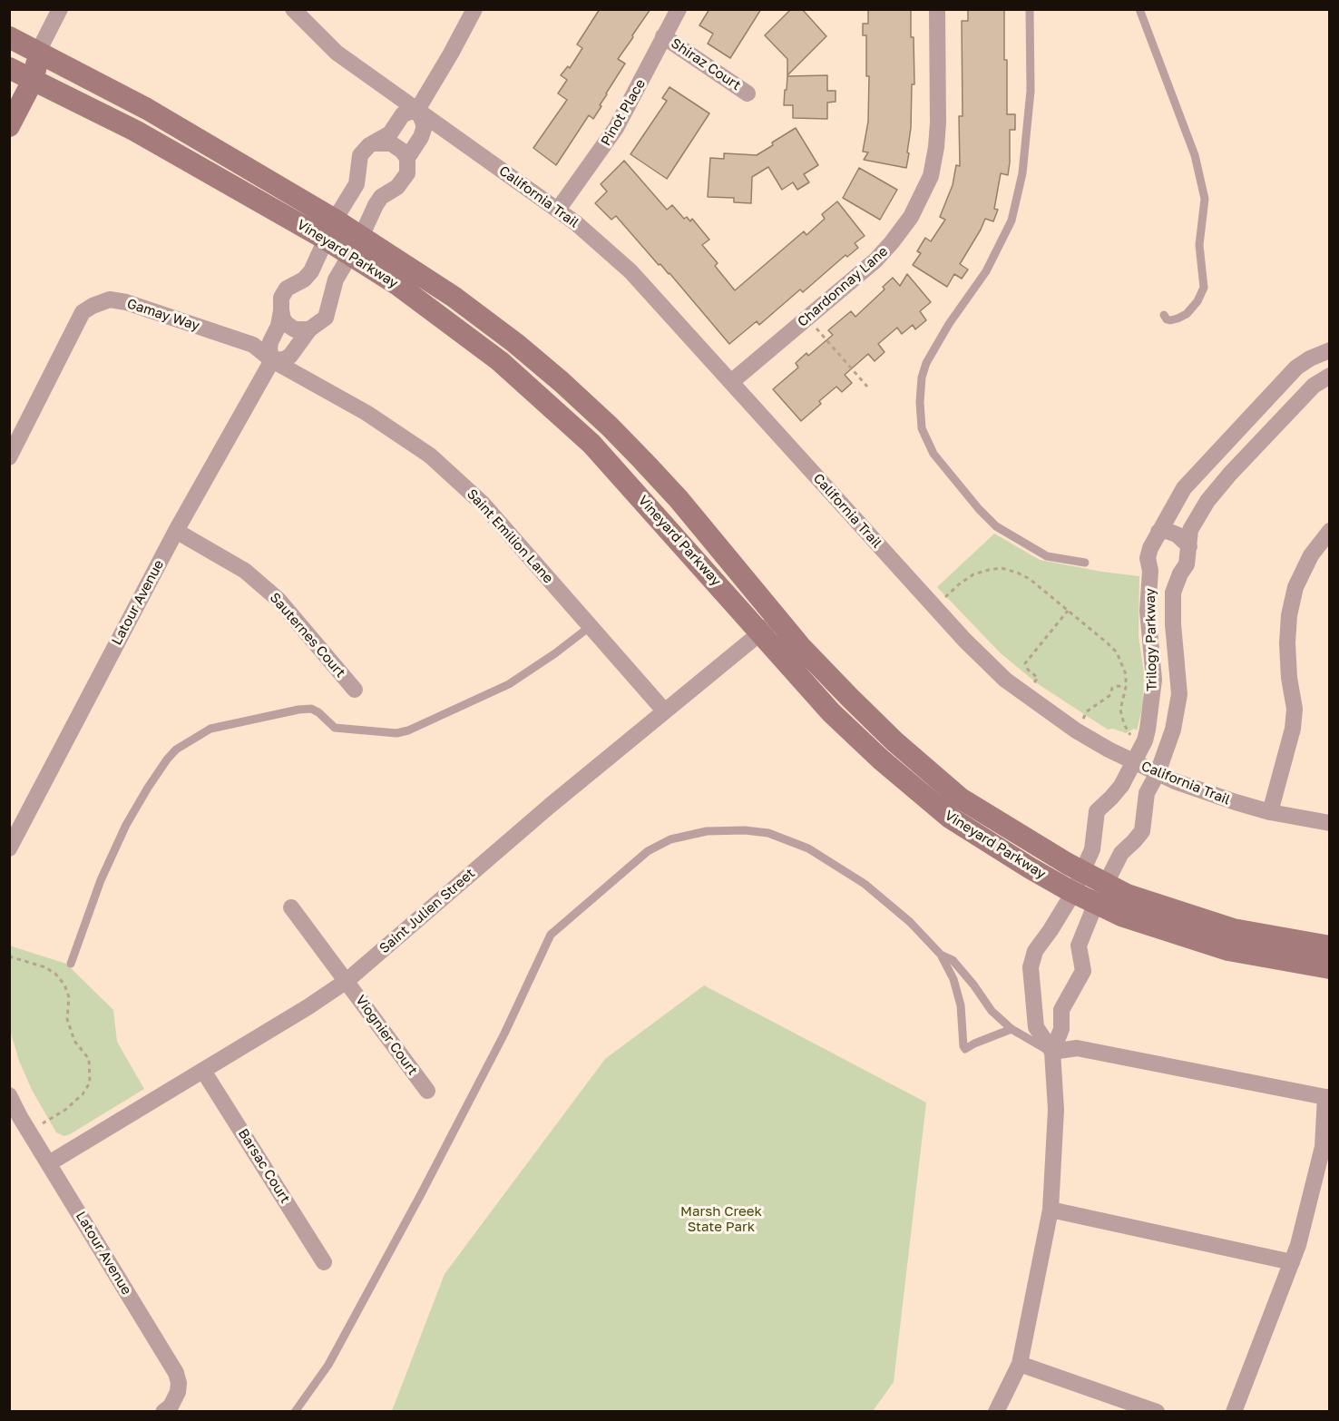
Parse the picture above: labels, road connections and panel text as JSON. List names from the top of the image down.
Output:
{
  "streets": {
    "street": [
      "Shiraz Court",
      "Pinot Place",
      "California Trail",
      "Vineyard Parkway",
      "Chardonnay Lane",
      "Gamay Way",
      "Saint Emilion Lane",
      "Latour Avenue",
      "Sauternes Court",
      "Trilogy Parkway",
      "Saint Julien Street",
      "Viognier Court",
      "Barsac Court"
    ]
  },
  "crossings": [
    ["Shiraz Court", "Pinot Place"],
    ["Pinot Place", "California Trail"],
    ["California Trail", "Chardonnay Lane"],
    ["California Trail", "Latour Avenue"],
    ["California Trail", "Trilogy Parkway"],
    ["Vineyard Parkway", "Latour Avenue"],
    ["Vineyard Parkway", "Trilogy Parkway"],
    ["Vineyard Parkway", "Saint Julien Street"],
    ["Gamay Way", "Saint Emilion Lane"],
    ["Gamay Way", "Latour Avenue"],
    ["Saint Emilion Lane", "Latour Avenue"],
    ["Saint Emilion Lane", "Saint Julien Street"],
    ["Latour Avenue", "Sauternes Court"],
    ["Latour Avenue", "Saint Julien Street"],
    ["Saint Julien Street", "Viognier Court"],
    ["Saint Julien Street", "Barsac Court"]
  ],
  "parks": ["Marsh Creek State Park"]
}
